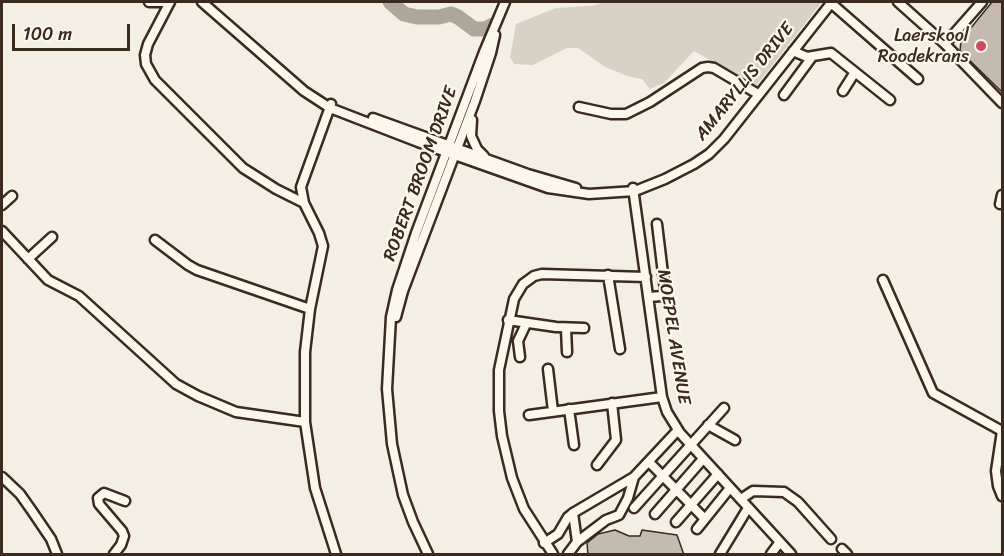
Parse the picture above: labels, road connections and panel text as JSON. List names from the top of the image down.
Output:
{
  "streets": {
    "street": ["AMARYLLIS DRIVE", "ROBERT BROOM DRIVE", "MOEPEL AVENUE"]
  },
  "crossings": [
    ["AMARYLLIS DRIVE", "ROBERT BROOM DRIVE"],
    ["AMARYLLIS DRIVE", "MOEPEL AVENUE"]
  ],
  "places": ["Laerskool Roodekrans"],
  "scale_bar": "100 m"
}
